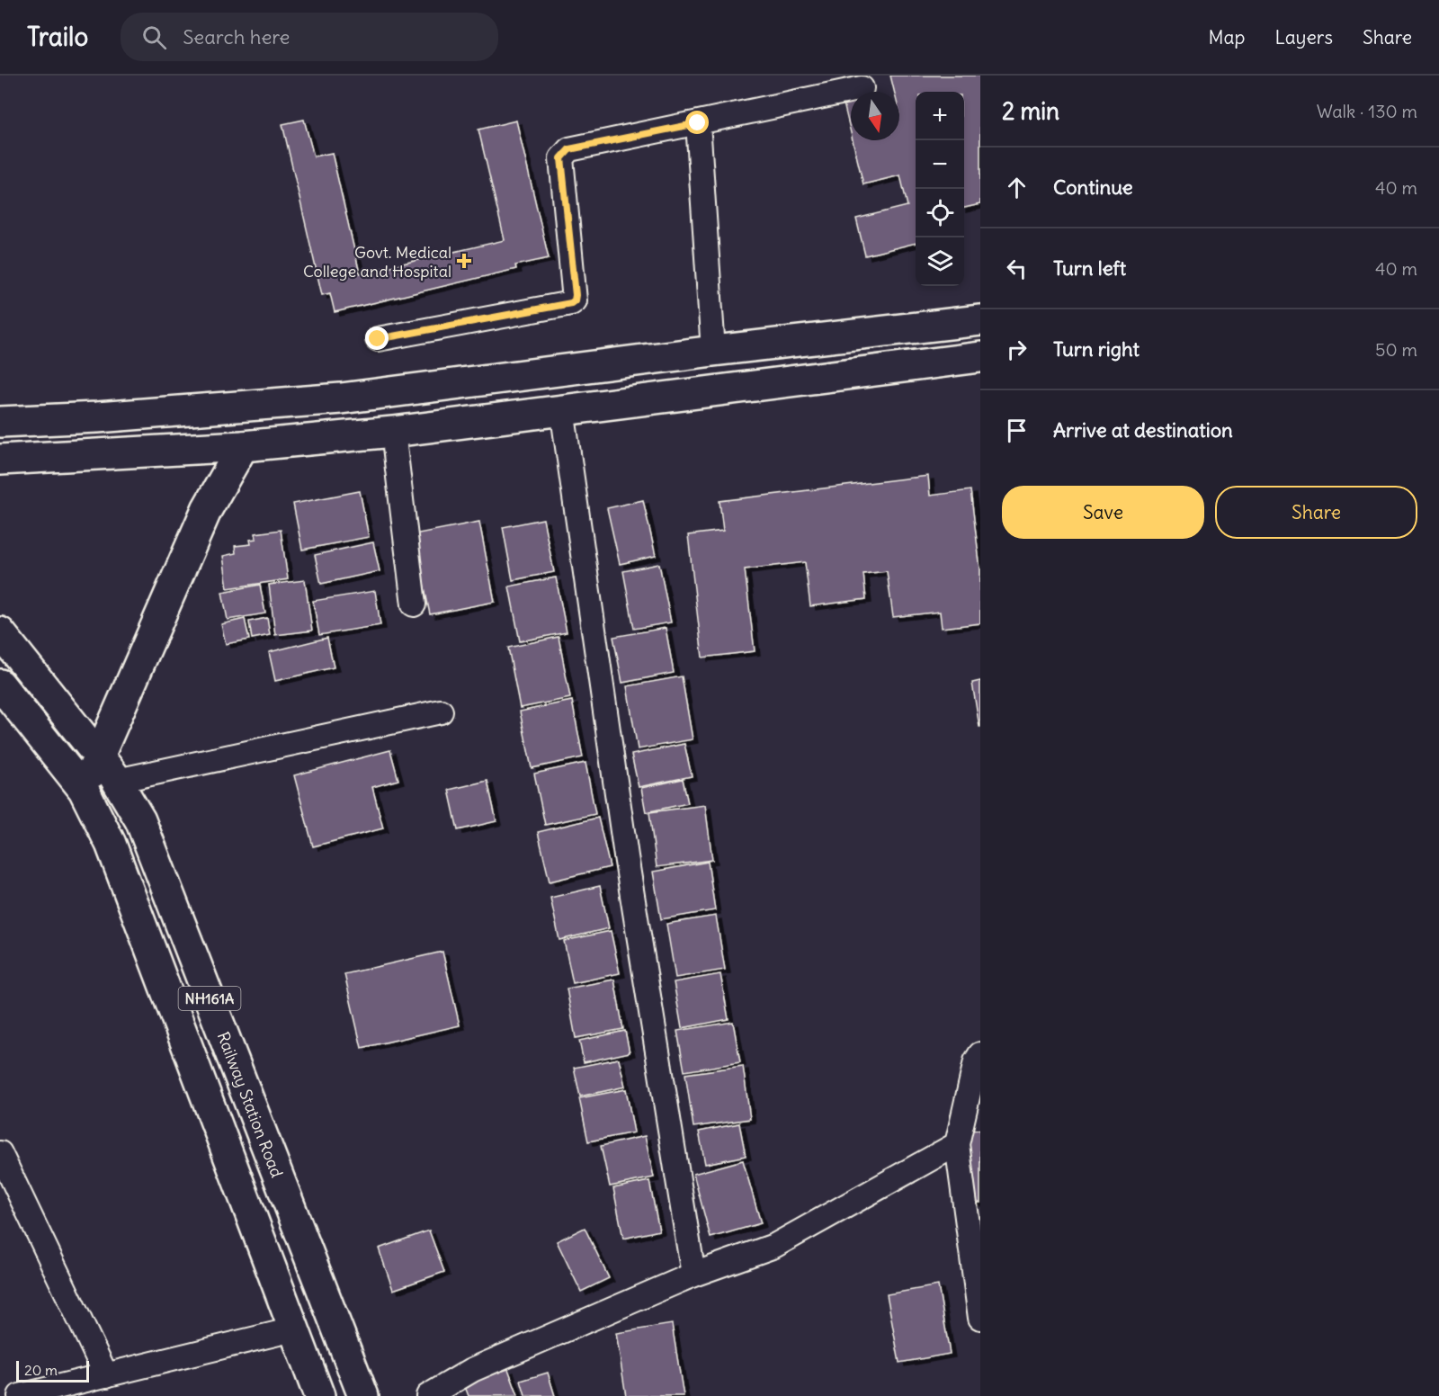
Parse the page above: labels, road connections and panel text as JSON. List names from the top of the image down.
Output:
{
  "streets": {
    "main road": ["NH161A", "Railway Station Road"]
  },
  "places": {
    "health": ["Govt. Medical College and Hospital"]
  },
  "scale_bar": "20 m",
  "north": "bottom",
  "page": {
    "header": "Trailo",
    "search": "Search here",
    "nav": ["Map", "Layers", "Share"],
    "heading": ["2 min", "Walk · 130 m"],
    "map_buttons": ["+", "−"],
    "list": [
      ["Continue", "40 m"],
      ["Turn left", "40 m"],
      ["Turn right", "50 m"],
      "Arrive at destination"
    ],
    "buttons": ["Save", "Share"],
    "scale": "20 m"
  }
}
